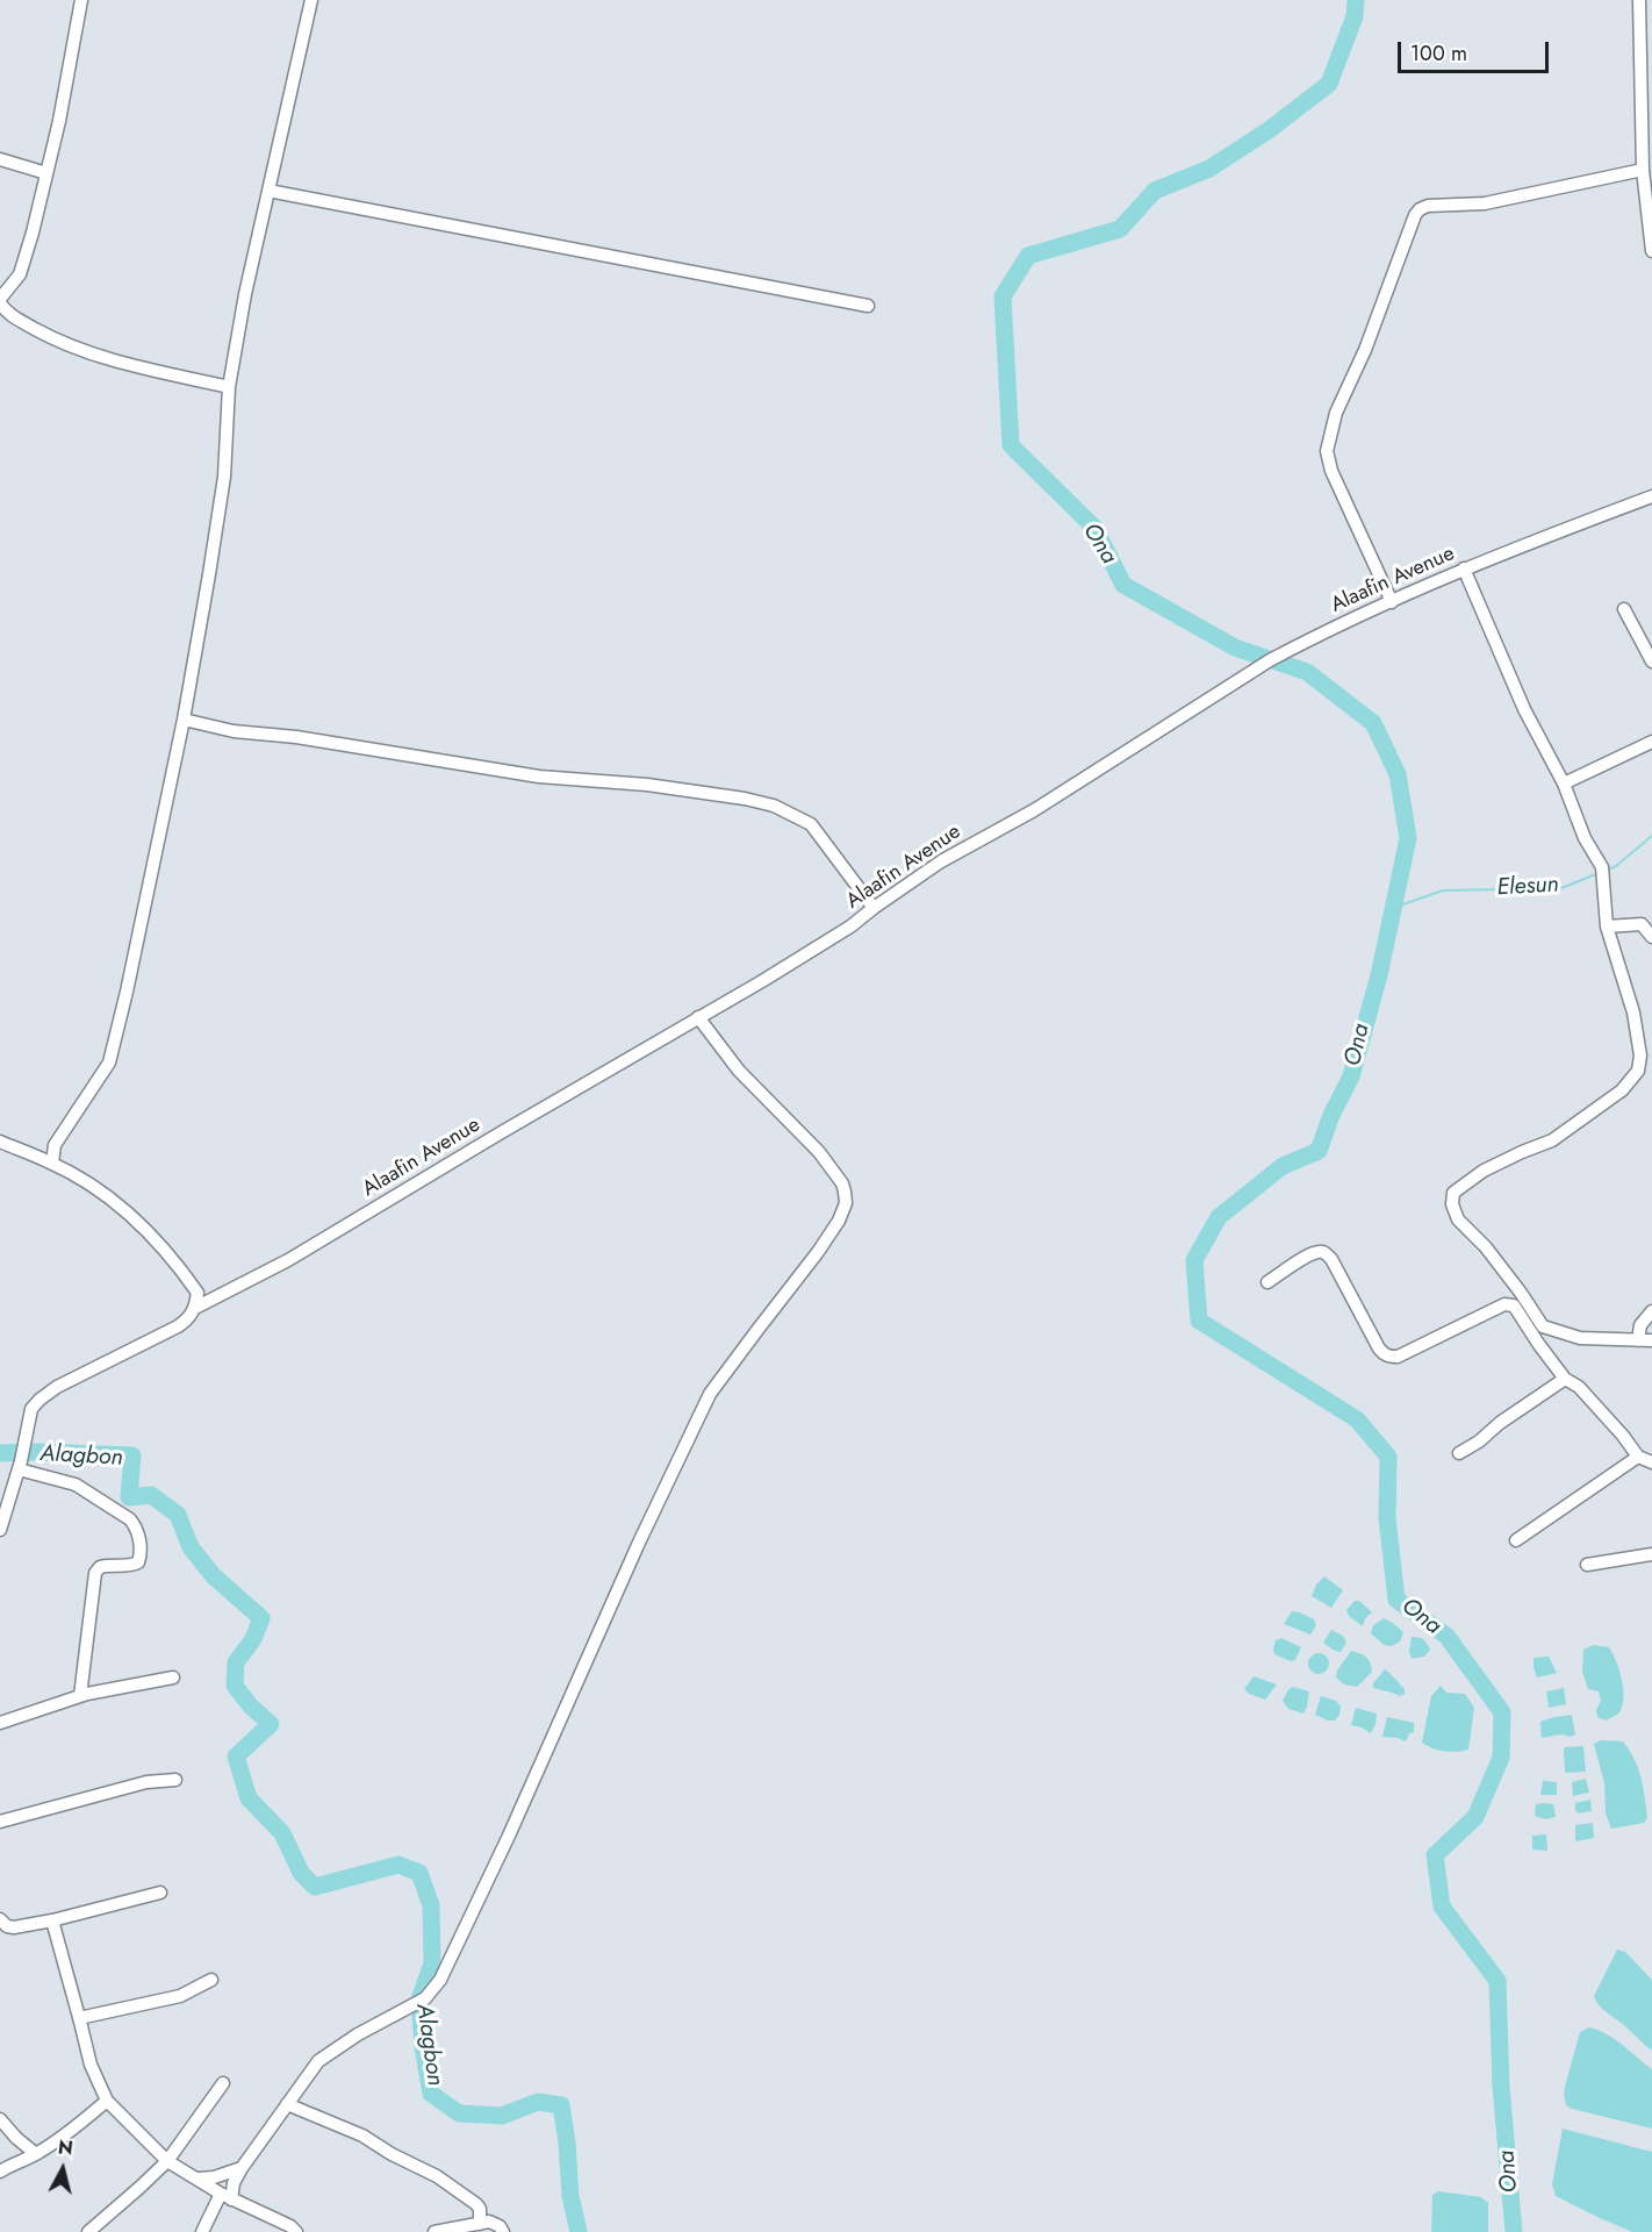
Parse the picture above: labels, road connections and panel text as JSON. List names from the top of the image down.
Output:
{
  "streets": {
    "street": ["Alaafin Avenue"]
  },
  "water": ["Ona", "Elesun", "Alagbon"],
  "scale_bar": "100 m",
  "north": "top"
}
